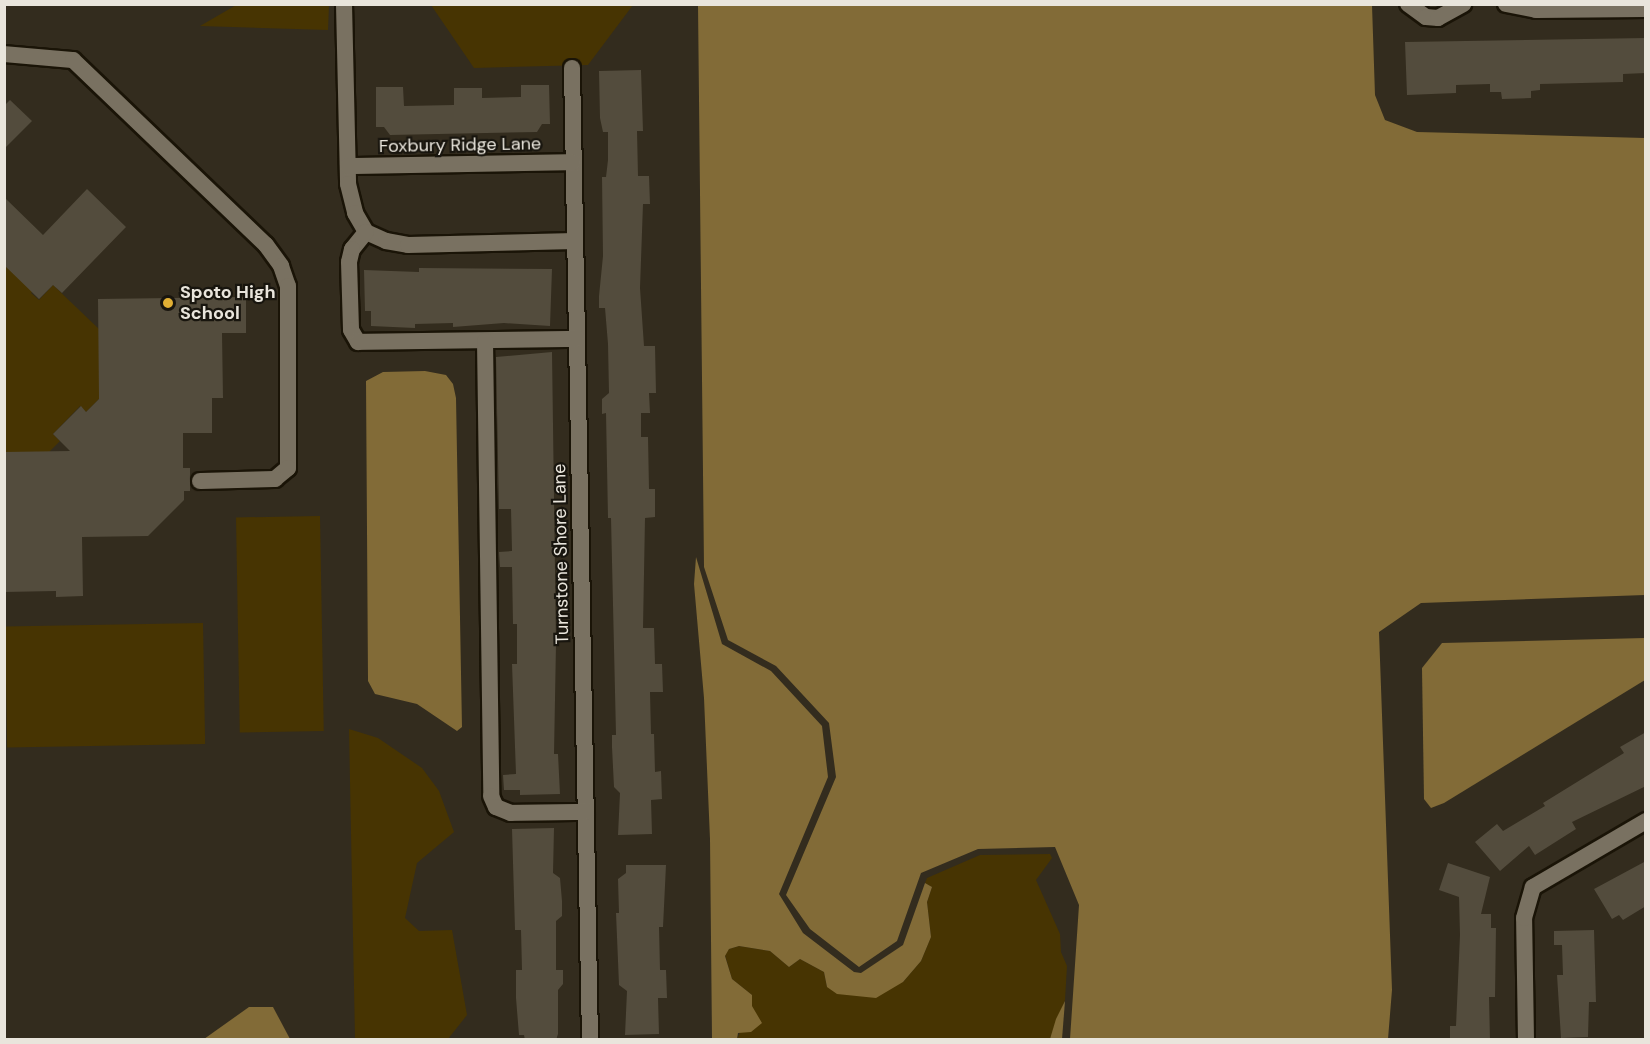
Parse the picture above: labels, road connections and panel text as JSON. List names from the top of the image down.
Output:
{
  "streets": {
    "street": ["Foxbury Ridge Lane", "Turnstone Shore Lane"]
  },
  "crossings": [
    ["Foxbury Ridge Lane", "Turnstone Shore Lane"]
  ],
  "places": ["Spoto High School"]
}
